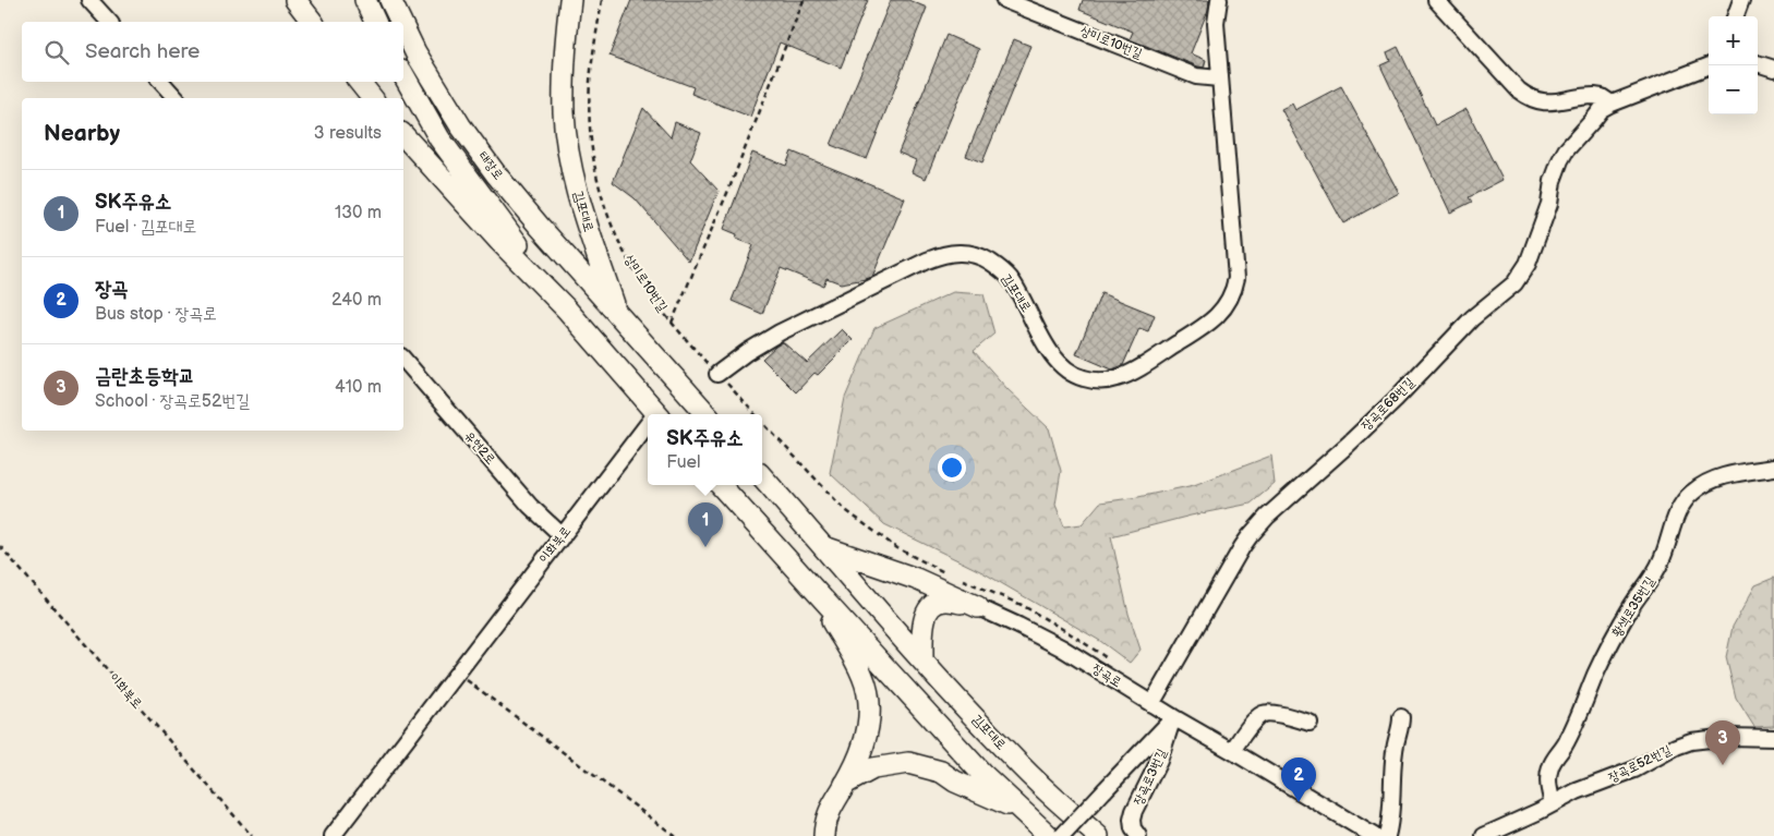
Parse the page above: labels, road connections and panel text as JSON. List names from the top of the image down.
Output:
{
  "streets": {
    "main road": ["태장로", "김포대로"],
    "street": [
      "상미로10번길",
      "장곡로68번길",
      "유현2로",
      "이화북로",
      "황색로35번길",
      "장곡로",
      "장곡로52번길",
      "장곡로3번길"
    ]
  },
  "crossings": [
    ["상미로10번길", "김포대로"],
    ["태장로", "김포대로"],
    ["장곡로68번길", "장곡로"],
    ["유현2로", "이화북로"],
    ["황색로35번길", "장곡로52번길"],
    ["장곡로", "장곡로3번길"]
  ],
  "page": {
    "map_buttons": ["+", "−"],
    "search": "Search here",
    "heading": ["Nearby", "3 results"],
    "list": [
      {
        "mark": "1",
        "name": "SK주유소",
        "note": "Fuel · 김포대로",
        "value": "130 m"
      },
      {
        "mark": "2",
        "name": "장곡",
        "note": "Bus stop · 장곡로",
        "value": "240 m"
      },
      {
        "mark": "3",
        "name": "금란초등학교",
        "note": "School · 장곡로52번길",
        "value": "410 m"
      }
    ],
    "popup": ["SK주유소", "Fuel"],
    "pins": ["1", "3", "2"]
  }
}
